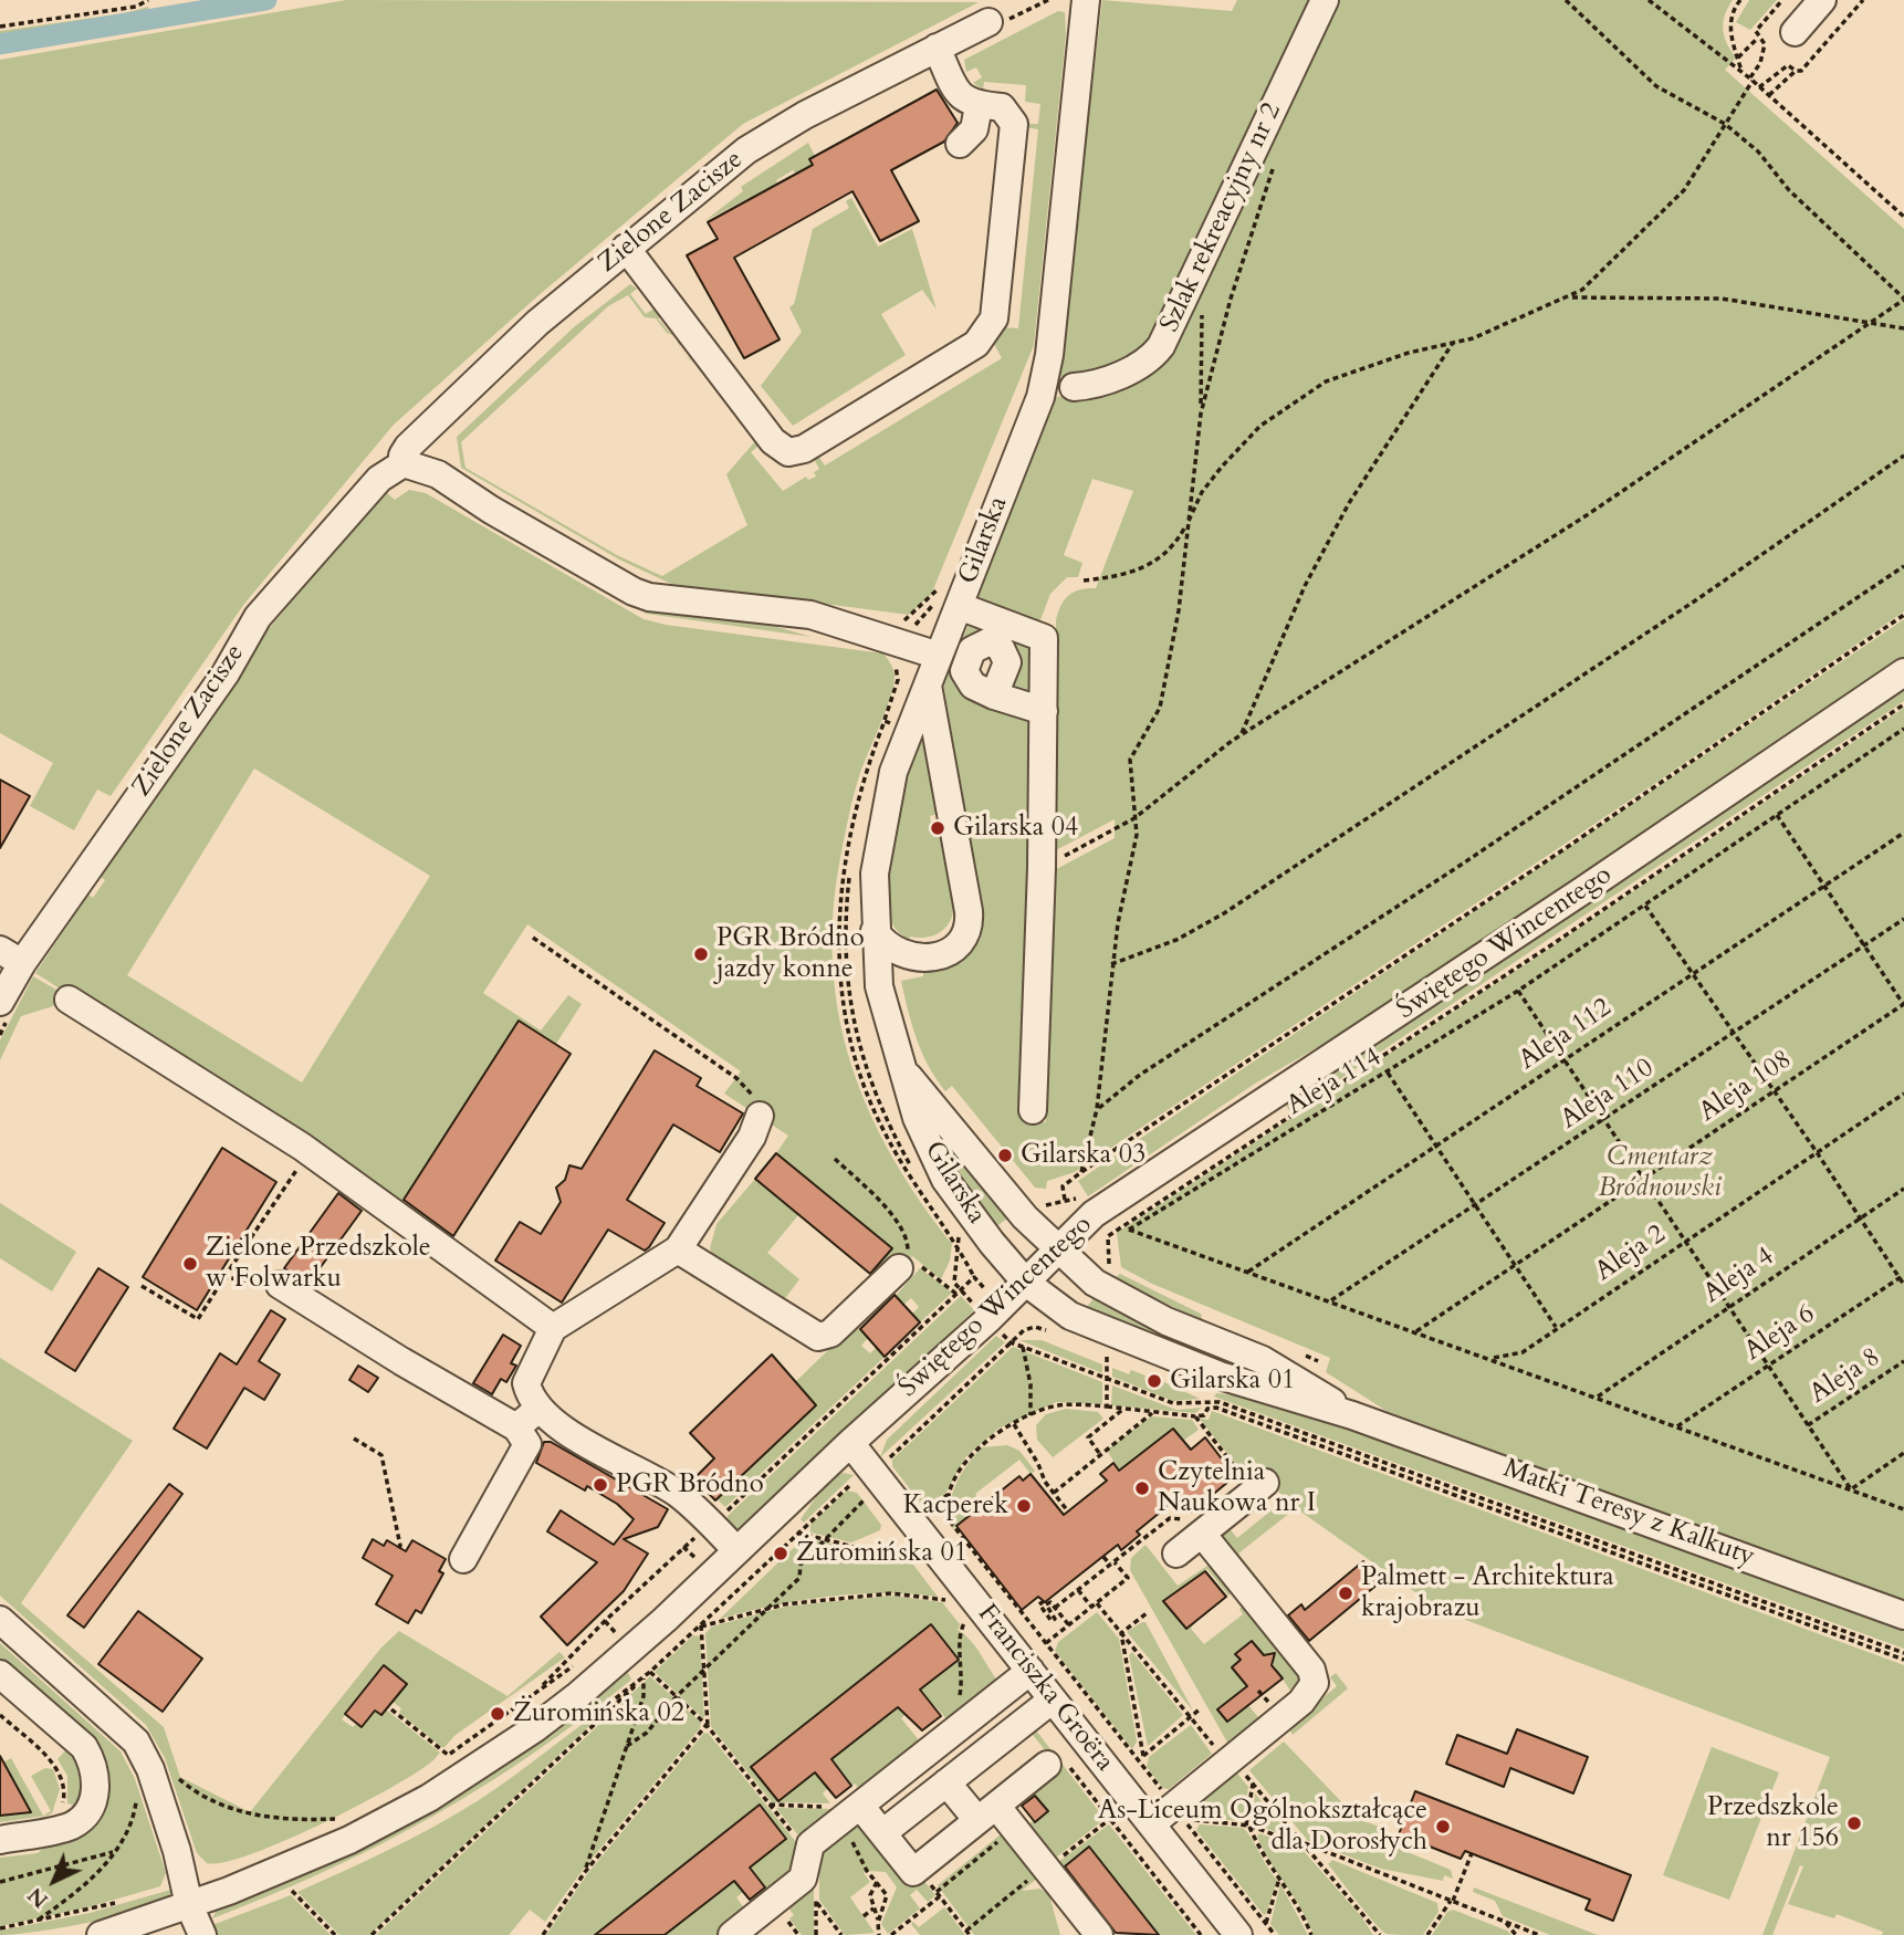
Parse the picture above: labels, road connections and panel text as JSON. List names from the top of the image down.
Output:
{
  "streets": {
    "street": [
      "Zielone Zacisze",
      "Szlak rekreacyjny nr 2",
      "Gilarska",
      "Świętego Wincentego",
      "Matki Teresy z Kalkuty",
      "Franciszka Groëra"
    ],
    "path": [
      "Aleja 112",
      "Aleja 114",
      "Aleja 108",
      "Aleja 110",
      "Aleja 2",
      "Aleja 4",
      "Aleja 6",
      "Aleja 8"
    ]
  },
  "crossings": [
    ["Gilarska", "Świętego Wincentego"],
    ["Gilarska", "Matki Teresy z Kalkuty"],
    ["Świętego Wincentego", "Matki Teresy z Kalkuty"],
    ["Świętego Wincentego", "Franciszka Groëra"],
    ["Aleja 112", "Aleja 114"]
  ],
  "parks": ["Cmentarz Bródnowski"],
  "places": [
    "Gilarska 04",
    "PGR Bródno jazdy konne",
    "Gilarska 03",
    "Zielone Przedszkole w Folwarku",
    "Gilarska 01",
    "PGR Bródno",
    "Czytelnia Naukowa nr I",
    "Kacperek",
    "Żuromińska 01",
    "Palmett - Architektura krajobrazu",
    "Żuromińska 02",
    "Przedszkole nr 156",
    "As-Liceum Ogólnokształcące dla Dorosłych"
  ],
  "north": "bottom left"
}
